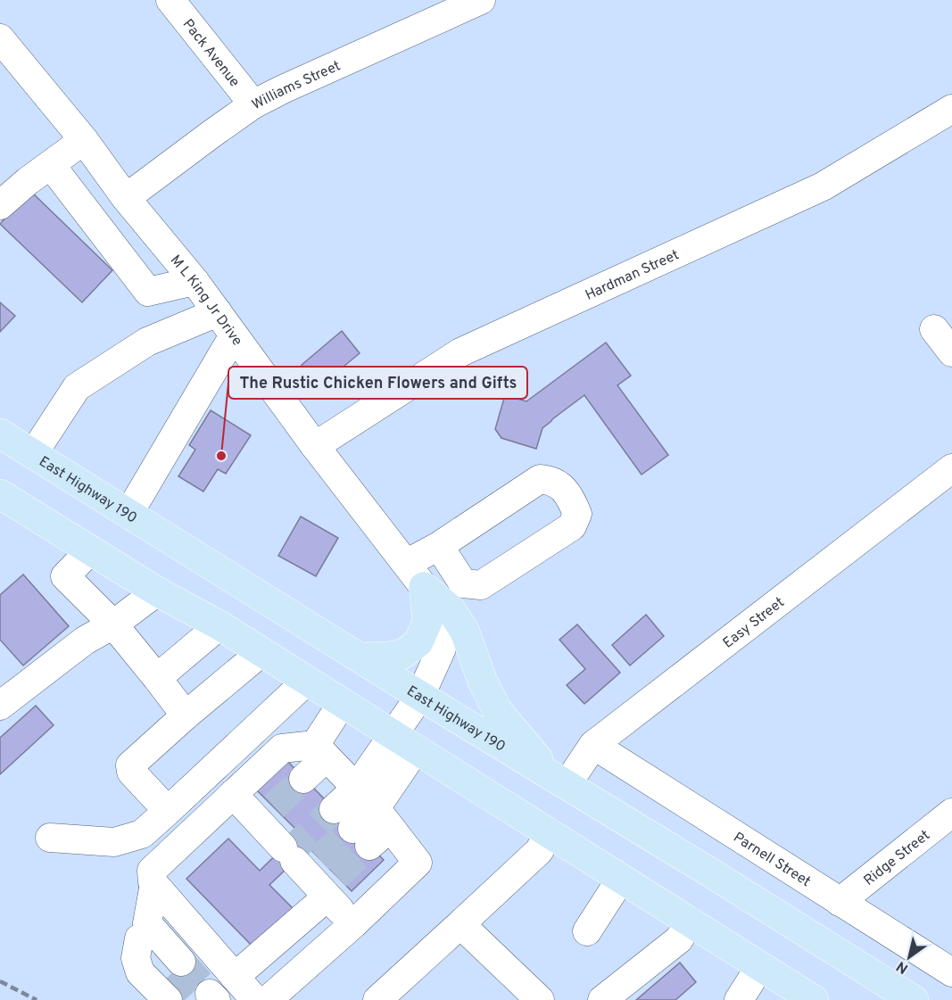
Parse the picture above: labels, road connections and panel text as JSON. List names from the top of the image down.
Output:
{
  "streets": {
    "main road": ["East Highway 190"],
    "street": [
      "Pack Avenue",
      "Williams Street",
      "Hardman Street",
      "M L King Jr Drive",
      "Easy Street",
      "Ridge Street",
      "Parnell Street"
    ]
  },
  "crossings": [
    ["Pack Avenue", "Williams Street"],
    ["Williams Street", "M L King Jr Drive"],
    ["Hardman Street", "M L King Jr Drive"],
    ["M L King Jr Drive", "East Highway 190"],
    ["East Highway 190", "Easy Street"],
    ["Easy Street", "Parnell Street"],
    ["Ridge Street", "Parnell Street"]
  ],
  "places": ["The Rustic Chicken Flowers and Gifts"],
  "north": "bottom left"
}
